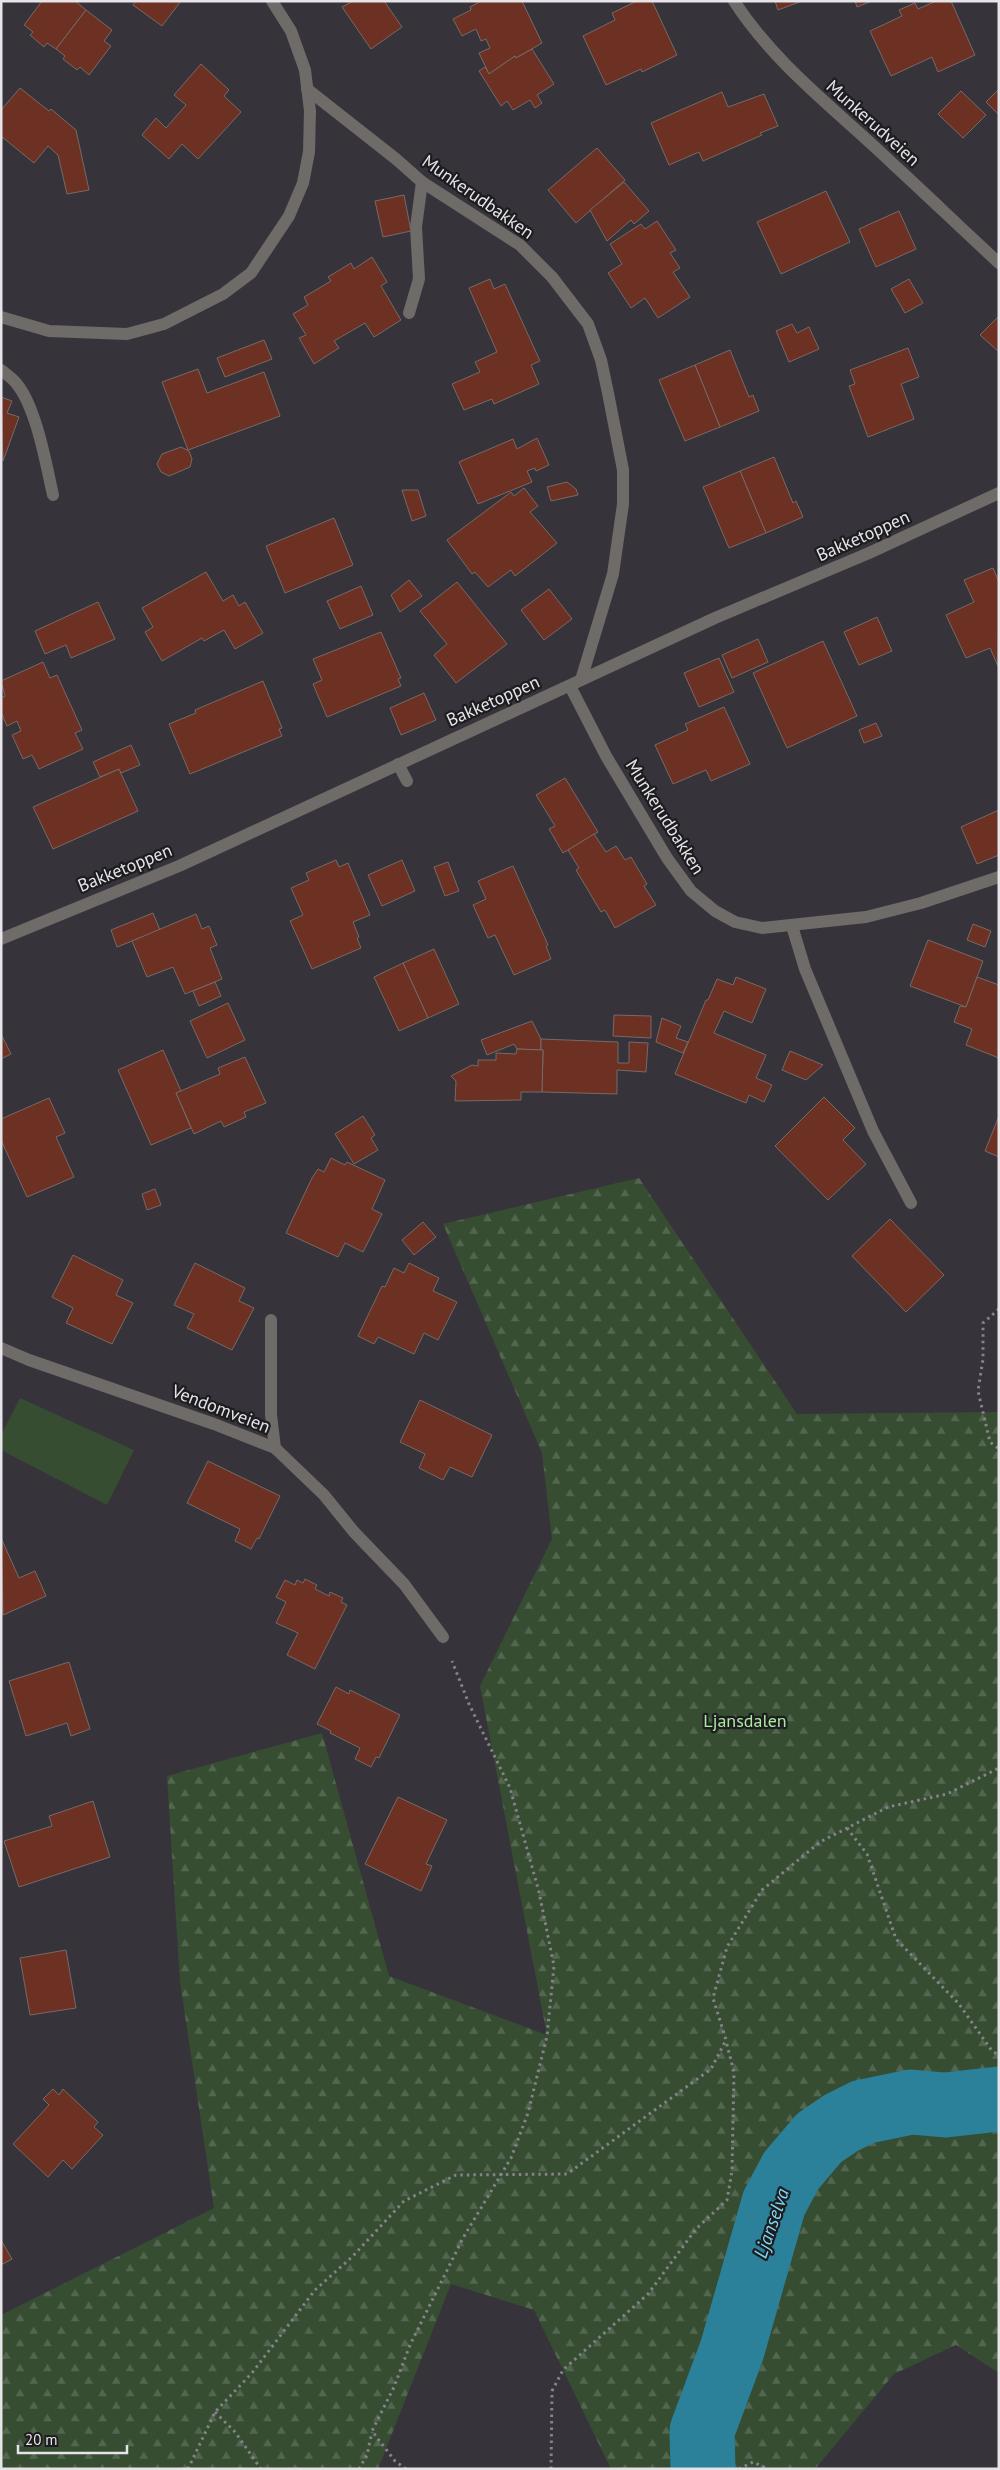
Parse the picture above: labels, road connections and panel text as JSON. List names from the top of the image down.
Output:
{
  "streets": {
    "street": [
      "Munkerudveien",
      "Munkerudbakken",
      "Bakketoppen",
      "Vendomveien"
    ]
  },
  "crossings": [
    ["Munkerudbakken", "Bakketoppen"]
  ],
  "water": ["Ljanselva"],
  "parks": ["Ljansdalen"],
  "scale_bar": "20 m"
}
